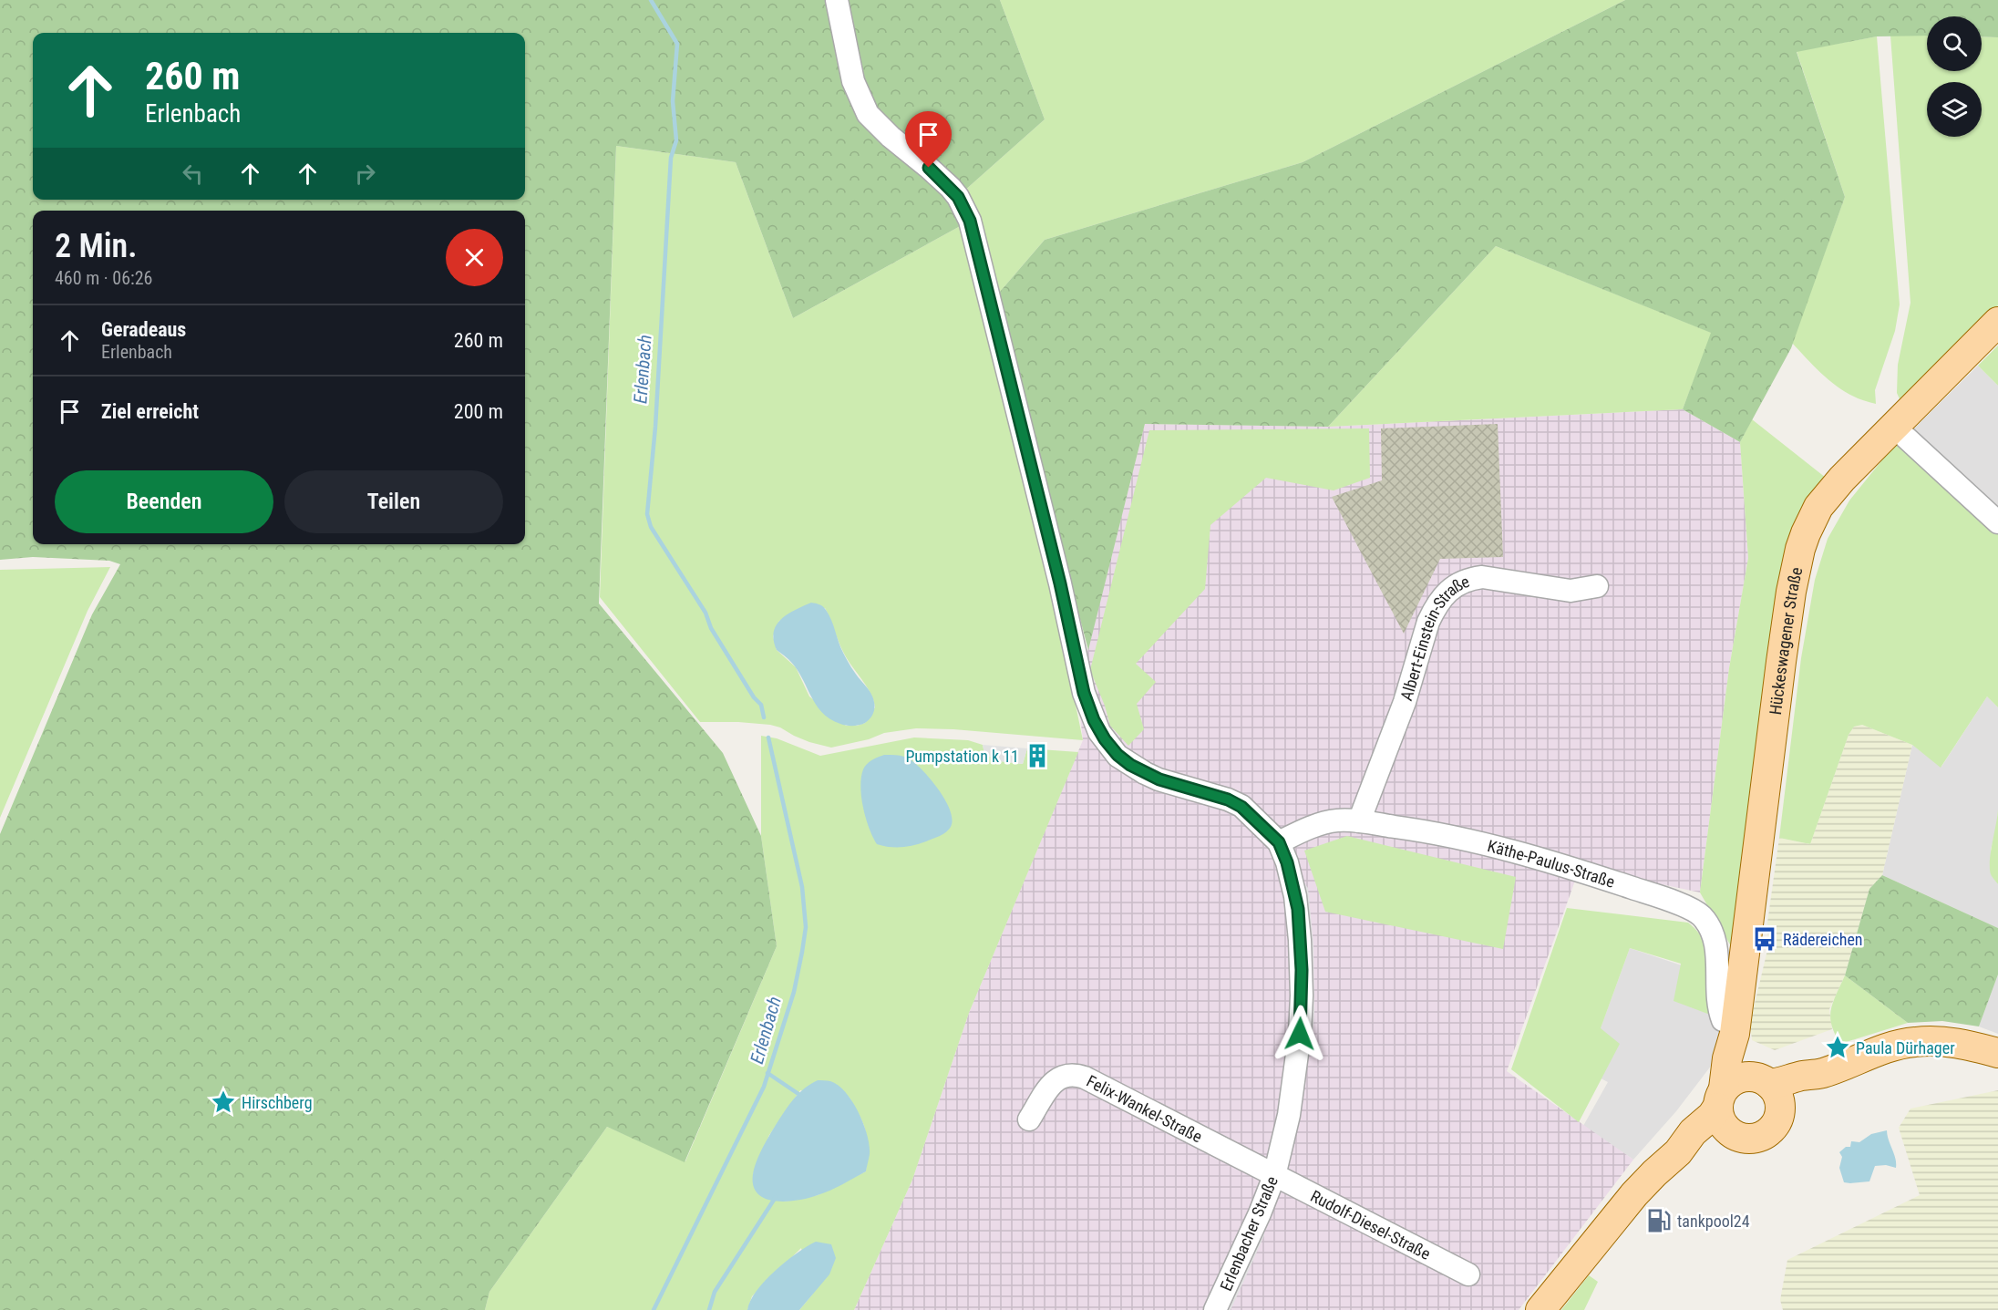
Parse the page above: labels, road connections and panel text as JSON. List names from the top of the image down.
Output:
{
  "streets": {
    "main road": ["Hückeswagener Straße"],
    "street": [
      "Albert-Einstein-Straße",
      "Käthe-Paulus-Straße",
      "Felix-Wankel-Straße",
      "Rudolf-Diesel-Straße",
      "Erlenbacher Straße"
    ]
  },
  "crossings": [
    ["Hückeswagener Straße", "Käthe-Paulus-Straße"],
    ["Albert-Einstein-Straße", "Käthe-Paulus-Straße"],
    ["Käthe-Paulus-Straße", "Erlenbacher Straße"],
    ["Felix-Wankel-Straße", "Rudolf-Diesel-Straße"],
    ["Felix-Wankel-Straße", "Erlenbacher Straße"],
    ["Rudolf-Diesel-Straße", "Erlenbacher Straße"]
  ],
  "water": ["Erlenbach"],
  "places": {
    "building": ["Pumpstation k 11"],
    "bus stop": ["Rädereichen"],
    "place": ["Paula Dürhager", "Hirschberg"],
    "fuel station": ["tankpool24"]
  },
  "page": {
    "turn": ["260 m", "Erlenbach"],
    "heading": ["2 Min.", "460 m · 06:26"],
    "list": [
      {
        "name": "Geradeaus",
        "note": "Erlenbach",
        "value": "260 m"
      },
      {
        "name": "Ziel erreicht",
        "value": "200 m"
      }
    ],
    "buttons": ["Beenden", "Teilen"]
  }
}
